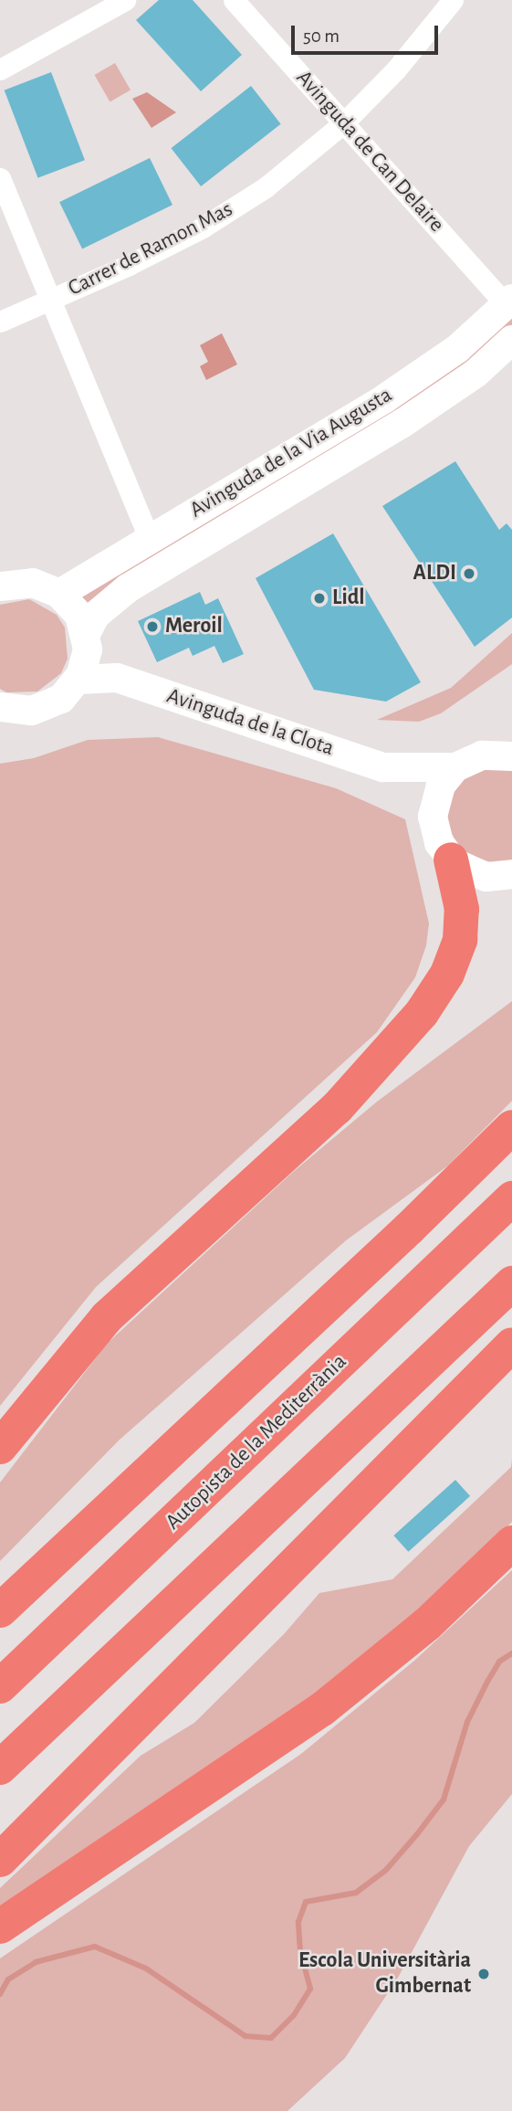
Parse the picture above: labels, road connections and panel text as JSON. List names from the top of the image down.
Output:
{
  "streets": {
    "highway": ["Autopista de la Mediterrània"],
    "street": [
      "Avinguda de Can Delaire",
      "Carrer de Ramon Mas",
      "Avinguda de la Via Augusta",
      "Avinguda de la Clota"
    ]
  },
  "crossings": [
    ["Avinguda de Can Delaire", "Carrer de Ramon Mas"],
    ["Avinguda de Can Delaire", "Avinguda de la Via Augusta"],
    ["Avinguda de la Via Augusta", "Avinguda de la Clota"]
  ],
  "places": [
    "ALDI",
    "Lidl",
    "Meroil",
    "Escola Universitària Gimbernat"
  ],
  "scale_bar": "50 m"
}
